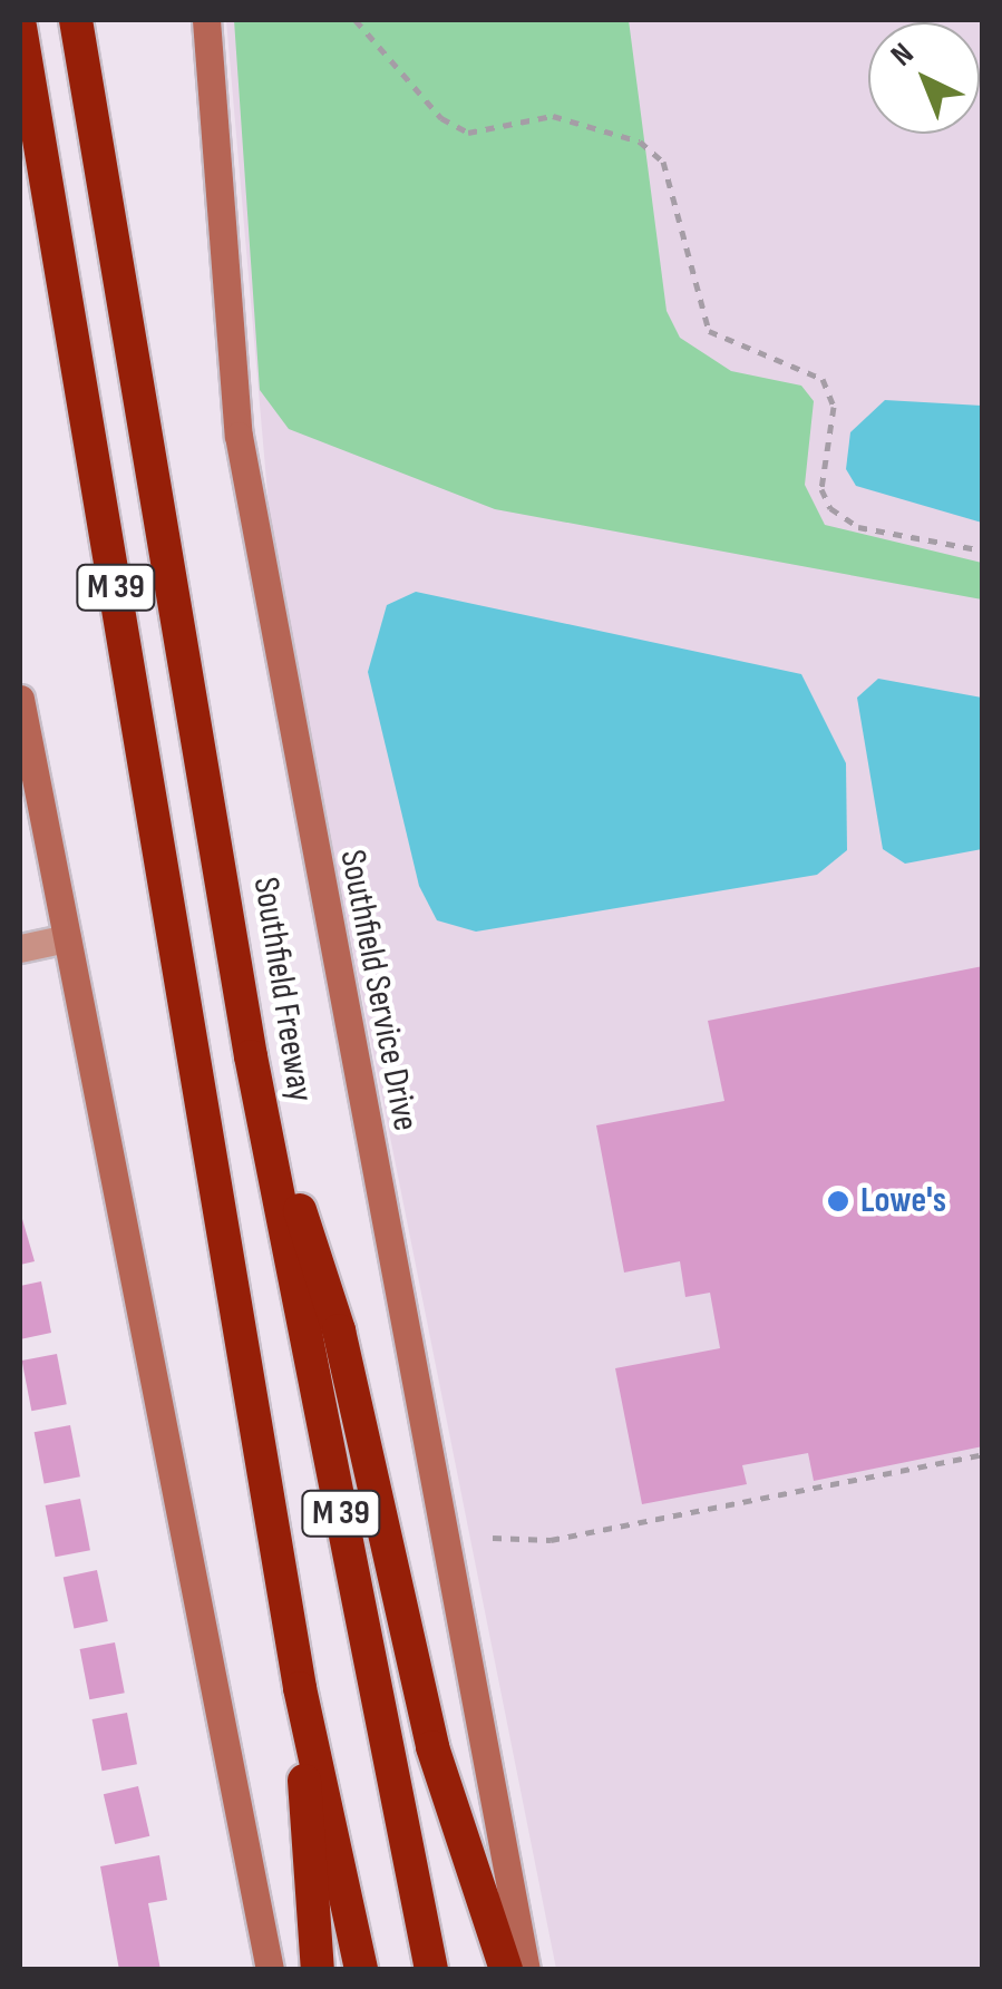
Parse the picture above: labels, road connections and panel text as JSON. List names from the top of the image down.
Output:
{
  "streets": {
    "highway": ["M 39", "Southfield Freeway"],
    "main road": ["Southfield Service Drive"]
  },
  "places": ["Lowe's"],
  "north": "top left"
}
